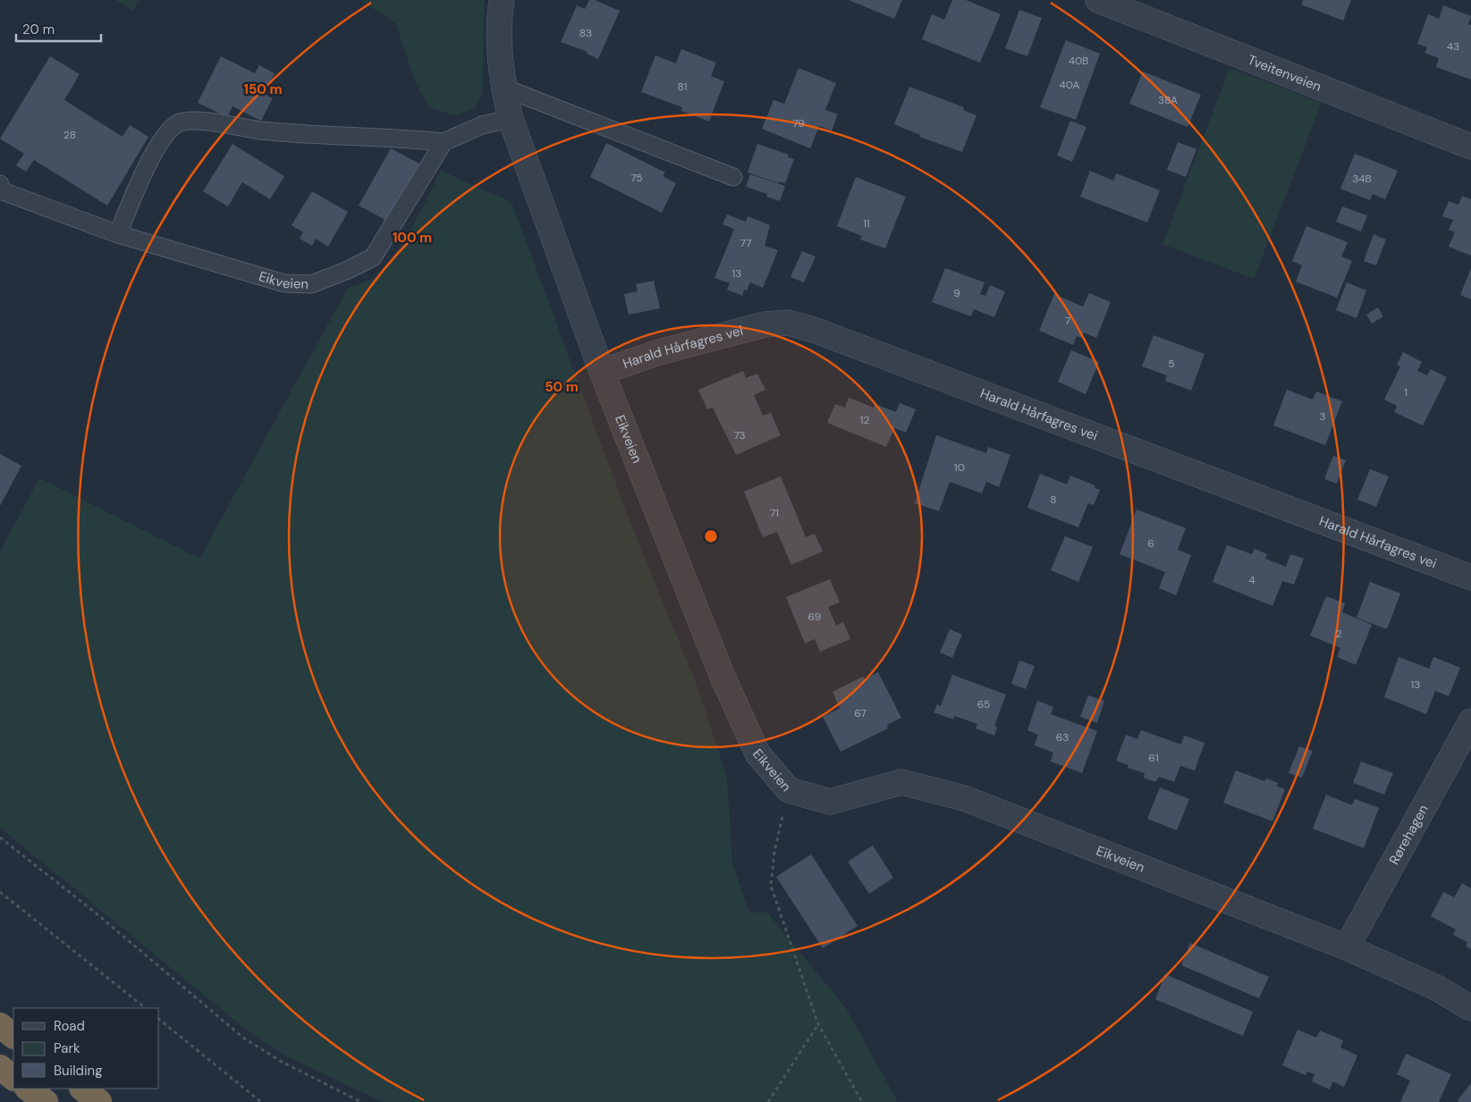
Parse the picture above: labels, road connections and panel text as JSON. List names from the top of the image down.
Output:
{
  "streets": {
    "street": [
      "Tveitenveien",
      "Eikveien",
      "Harald Hårfagres vei",
      "Rørehagen"
    ]
  },
  "crossings": [
    ["Eikveien", "Harald Hårfagres vei"],
    ["Eikveien", "Rørehagen"]
  ],
  "house_numbers": [
    "83",
    "43",
    "40B",
    "40A",
    "81",
    "38A",
    "79",
    "28",
    "75",
    "34B",
    "11",
    "77",
    "13",
    "9",
    "7",
    "5",
    "1",
    "3",
    "12",
    "73",
    "10",
    "8",
    "71",
    "6",
    "4",
    "69",
    "2",
    "13",
    "65",
    "67",
    "63",
    "61"
  ],
  "legend": ["Road", "Park", "Building"],
  "scale_bar": "20 m",
  "rings": ["150 m", "100 m", "50 m"]
}
